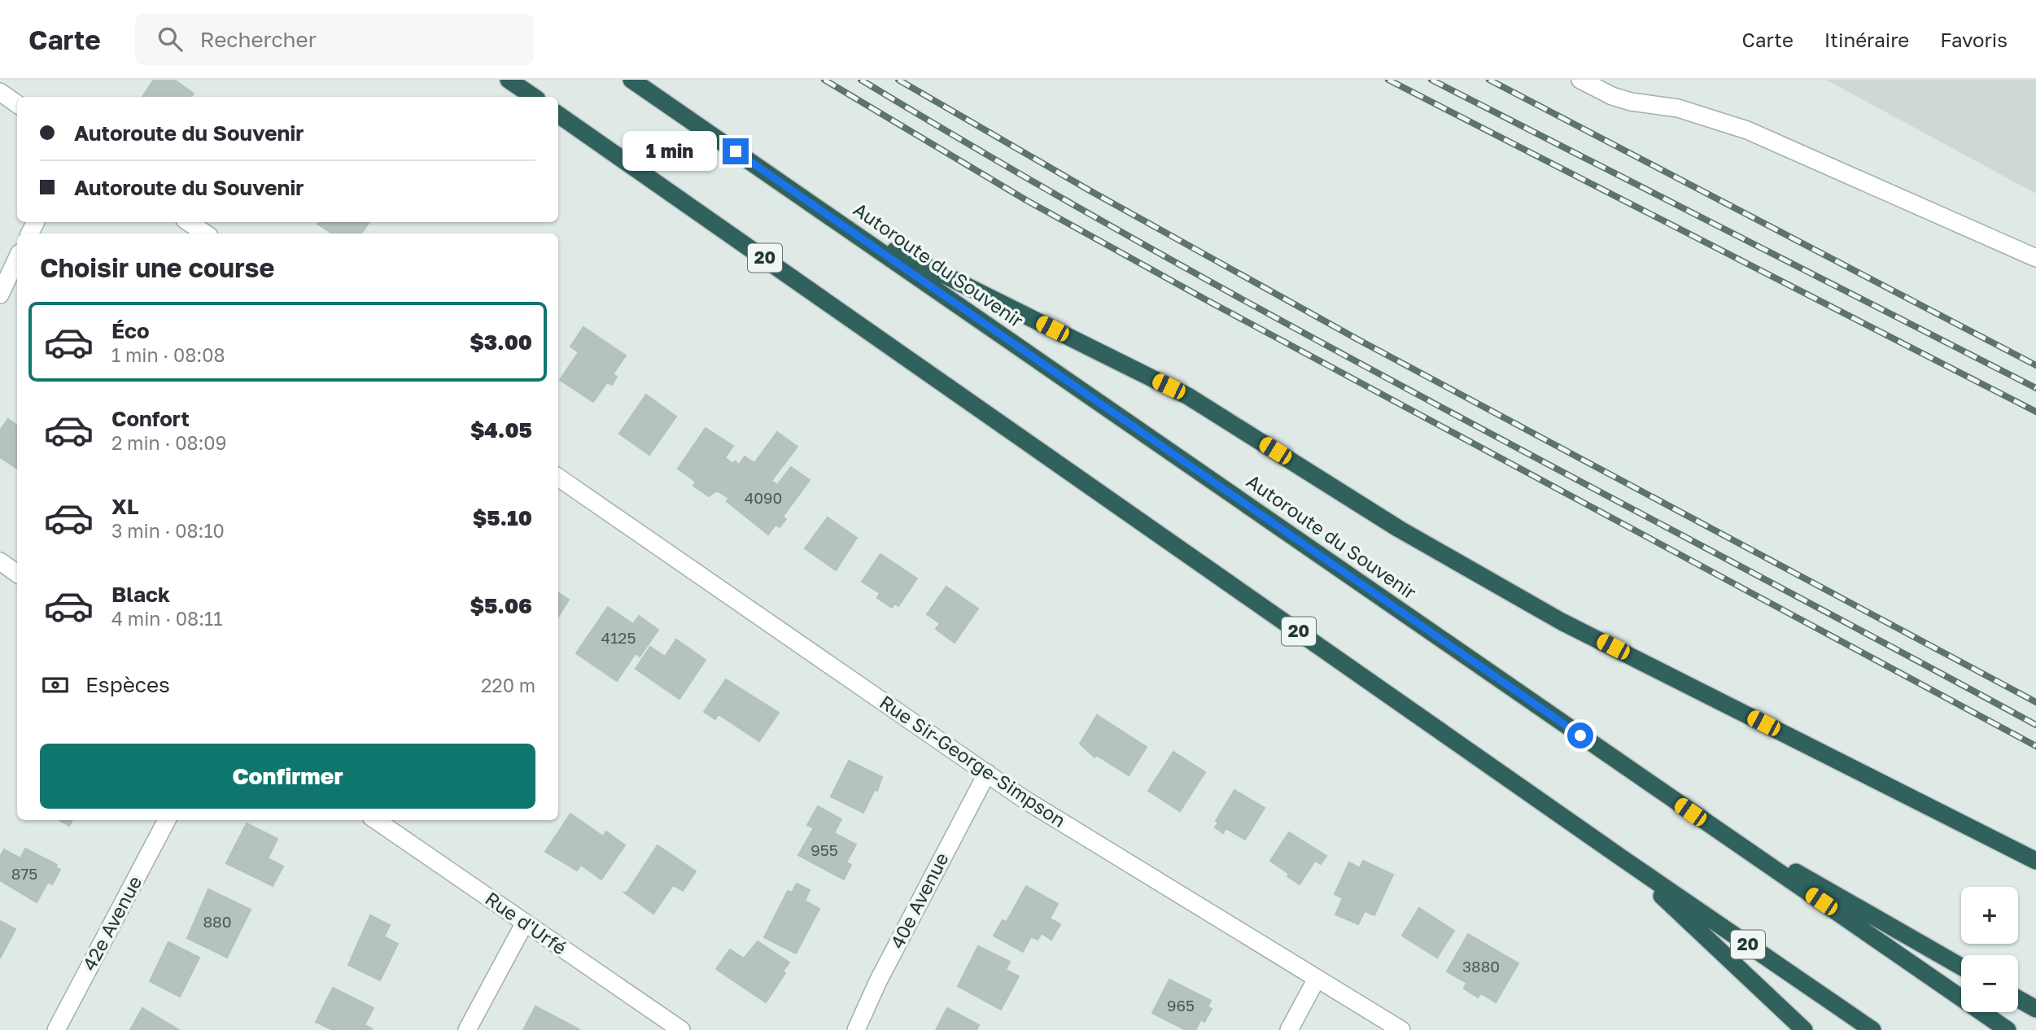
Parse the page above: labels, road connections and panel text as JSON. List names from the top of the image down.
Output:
{
  "streets": {
    "highway": ["20", "Autoroute du Souvenir"],
    "street": [
      "Rue Sir-George-Simpson",
      "40e Avenue",
      "42e Avenue",
      "Rue d'Urfé"
    ]
  },
  "crossings": [
    ["Rue Sir-George-Simpson", "40e Avenue"]
  ],
  "house_numbers": [
    "4090",
    "4125",
    "955",
    "875",
    "880",
    "3880",
    "965"
  ],
  "page": {
    "header": "Carte",
    "search": "Rechercher",
    "nav": ["Carte", "Itinéraire", "Favoris"],
    "banner": ["Autoroute du Souvenir", "Autoroute du Souvenir"],
    "bubble": "1 min",
    "heading": "Choisir une course",
    "list": [
      {
        "name": "Éco",
        "note": "1 min · 08:08",
        "value": "$3.00"
      },
      {
        "name": "Confort",
        "note": "2 min · 08:09",
        "value": "$4.05"
      },
      {
        "name": "XL",
        "note": "3 min · 08:10",
        "value": "$5.10"
      },
      {
        "name": "Black",
        "note": "4 min · 08:11",
        "value": "$5.06"
      }
    ],
    "pay": ["Espèces", "220 m"],
    "buttons": "Confirmer",
    "map_buttons": ["+", "−"]
  }
}
